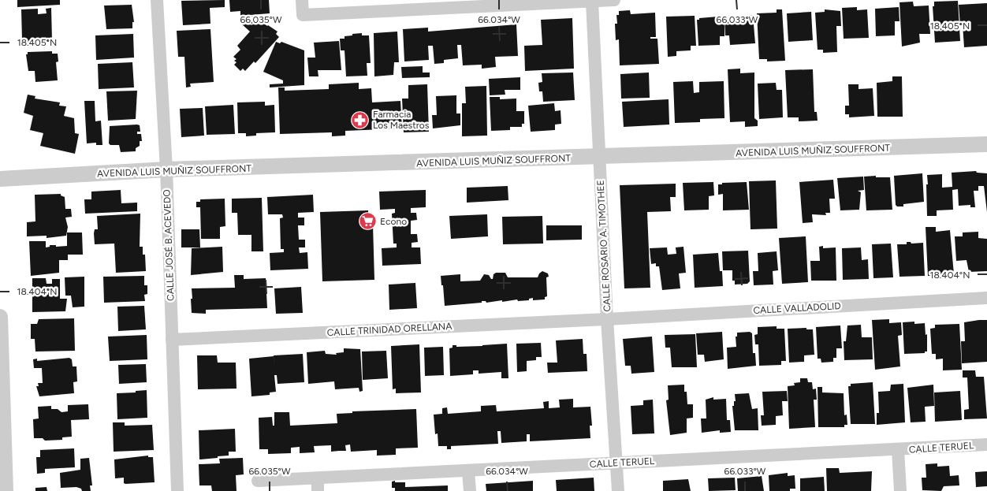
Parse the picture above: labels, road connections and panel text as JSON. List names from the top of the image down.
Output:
{
  "streets": {
    "street": [
      "AVENIDA LUIS MUÑIZ SOUFFRONT",
      "CALLE JOSÉ B. ACEVEDO",
      "CALLE ROSARIO A. TIMOTHEE",
      "CALLE VALLADOLID",
      "CALLE TRINIDAD ORELLANA",
      "CALLE TERUEL"
    ]
  },
  "crossings": [
    ["AVENIDA LUIS MUÑIZ SOUFFRONT", "CALLE JOSÉ B. ACEVEDO"],
    ["AVENIDA LUIS MUÑIZ SOUFFRONT", "CALLE ROSARIO A. TIMOTHEE"],
    ["CALLE JOSÉ B. ACEVEDO", "CALLE TRINIDAD ORELLANA"],
    ["CALLE ROSARIO A. TIMOTHEE", "CALLE VALLADOLID"],
    ["CALLE ROSARIO A. TIMOTHEE", "CALLE TRINIDAD ORELLANA"],
    ["CALLE ROSARIO A. TIMOTHEE", "CALLE TERUEL"],
    ["CALLE VALLADOLID", "CALLE TRINIDAD ORELLANA"]
  ],
  "places": {
    "pharmacy": ["Farmacia Los Maestros"],
    "supermarket": ["Econo"]
  },
  "coordinates": [
    "66.035°W",
    "66.034°W",
    "66.033°W",
    "18.405°N",
    "18.404°N"
  ]
}
